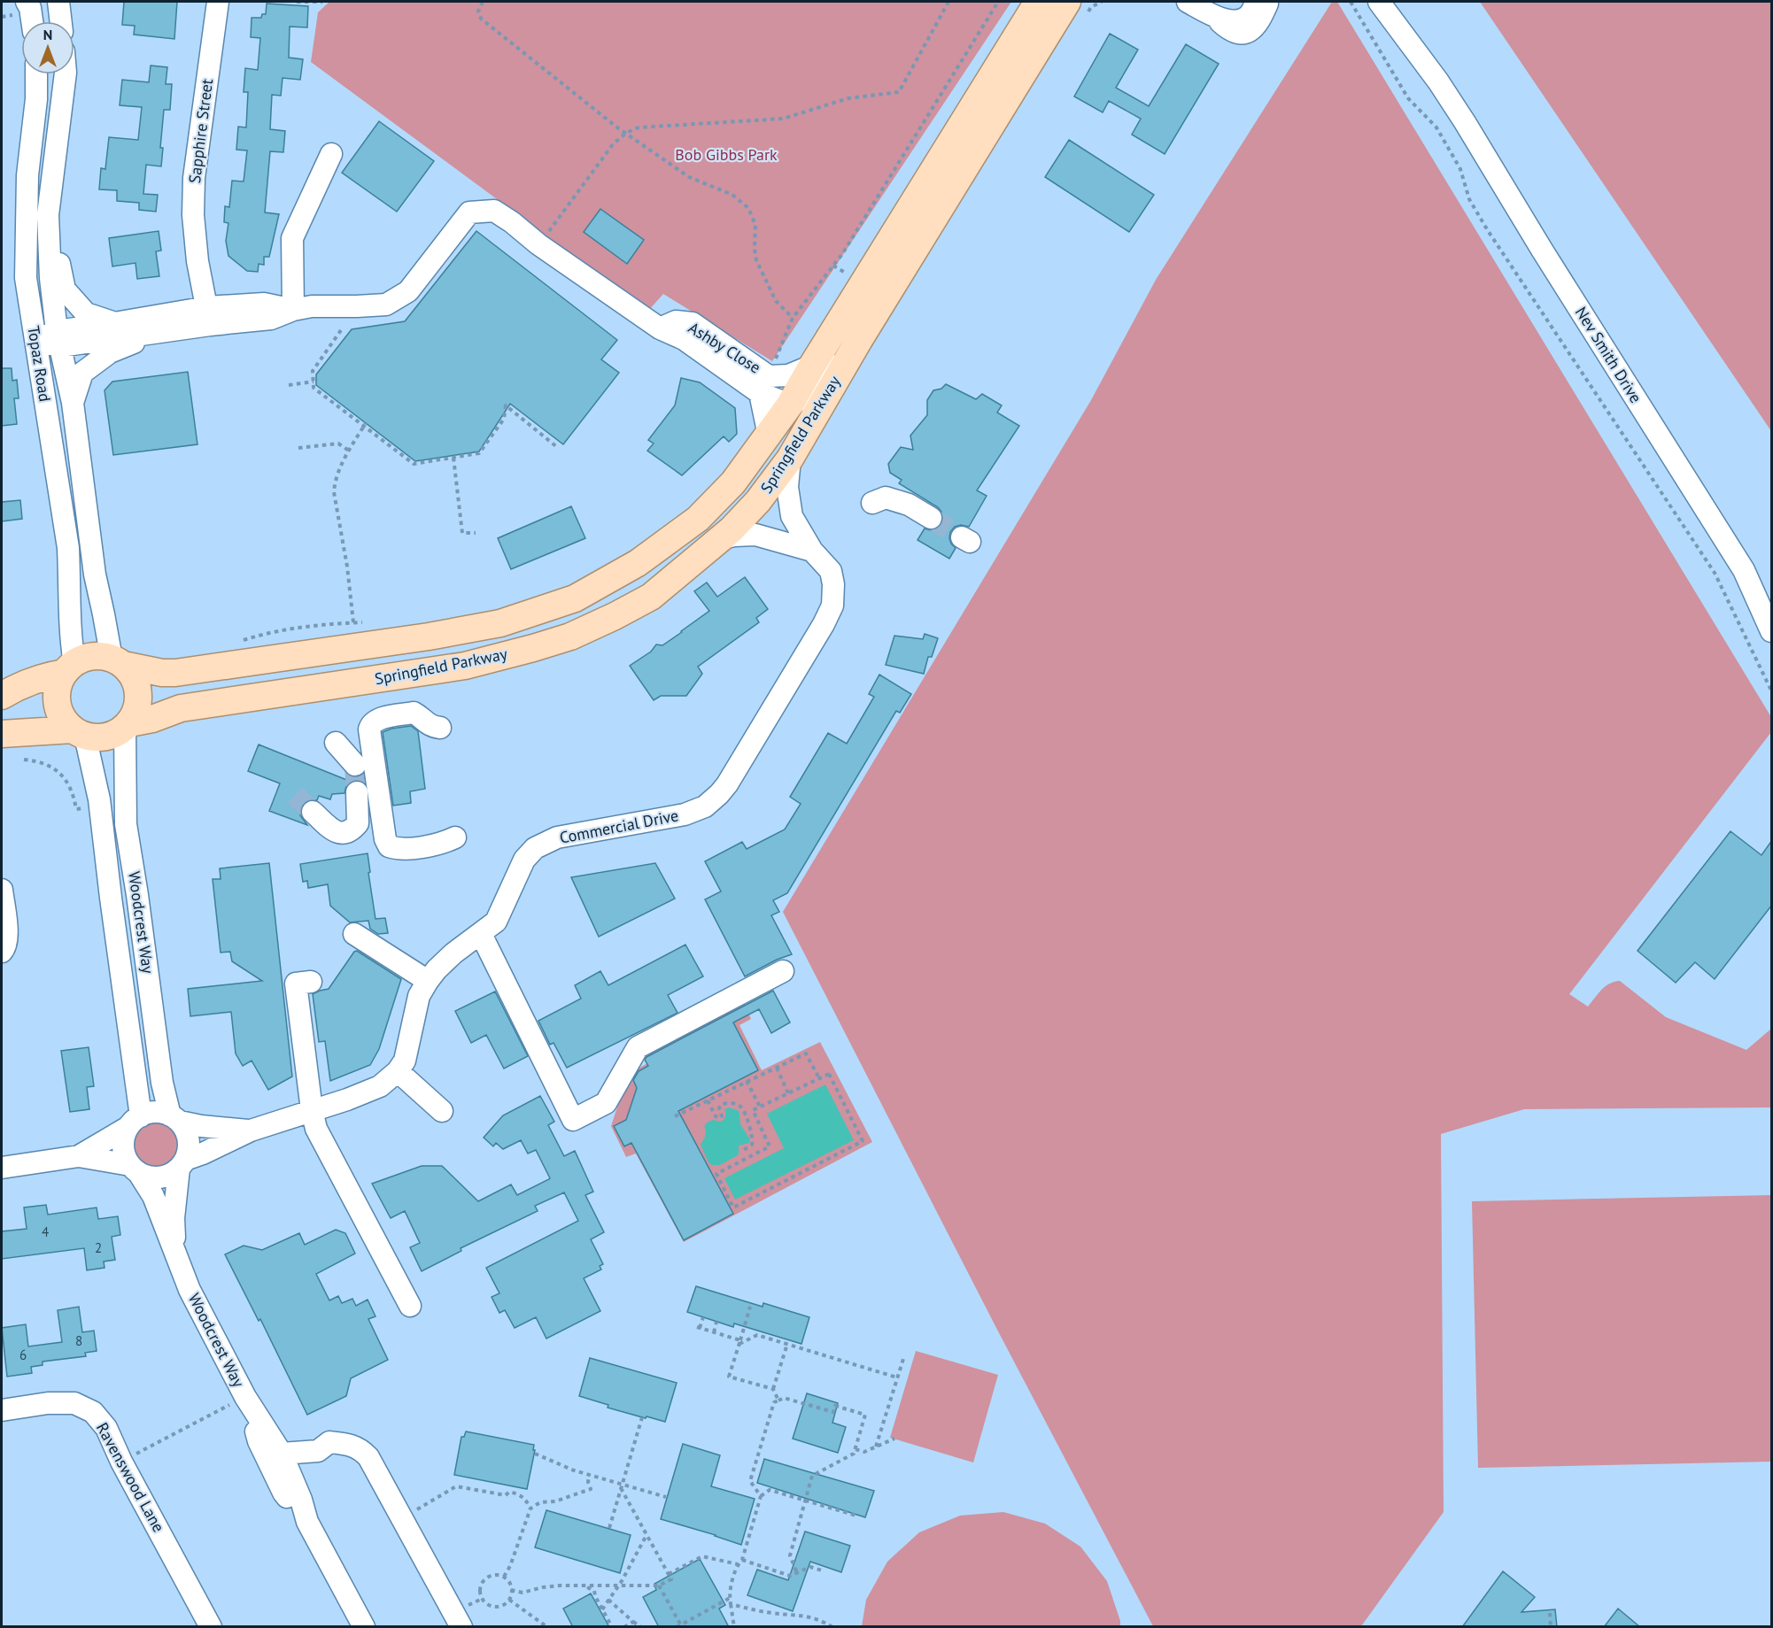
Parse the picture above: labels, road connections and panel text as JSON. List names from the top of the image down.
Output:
{
  "streets": {
    "main road": ["Springfield Parkway"],
    "street": [
      "Sapphire Street",
      "Ashby Close",
      "Nev Smith Drive",
      "Topaz Road",
      "Commercial Drive",
      "Woodcrest Way",
      "Ravenswood Lane"
    ]
  },
  "crossings": [
    ["Ashby Close", "Springfield Parkway"],
    ["Topaz Road", "Springfield Parkway"],
    ["Topaz Road", "Woodcrest Way"],
    ["Springfield Parkway", "Commercial Drive"],
    ["Springfield Parkway", "Woodcrest Way"],
    ["Commercial Drive", "Woodcrest Way"]
  ],
  "parks": ["Bob Gibbs Park"],
  "house_numbers": [
    "4",
    "2",
    "8",
    "6"
  ],
  "north": "top"
}
